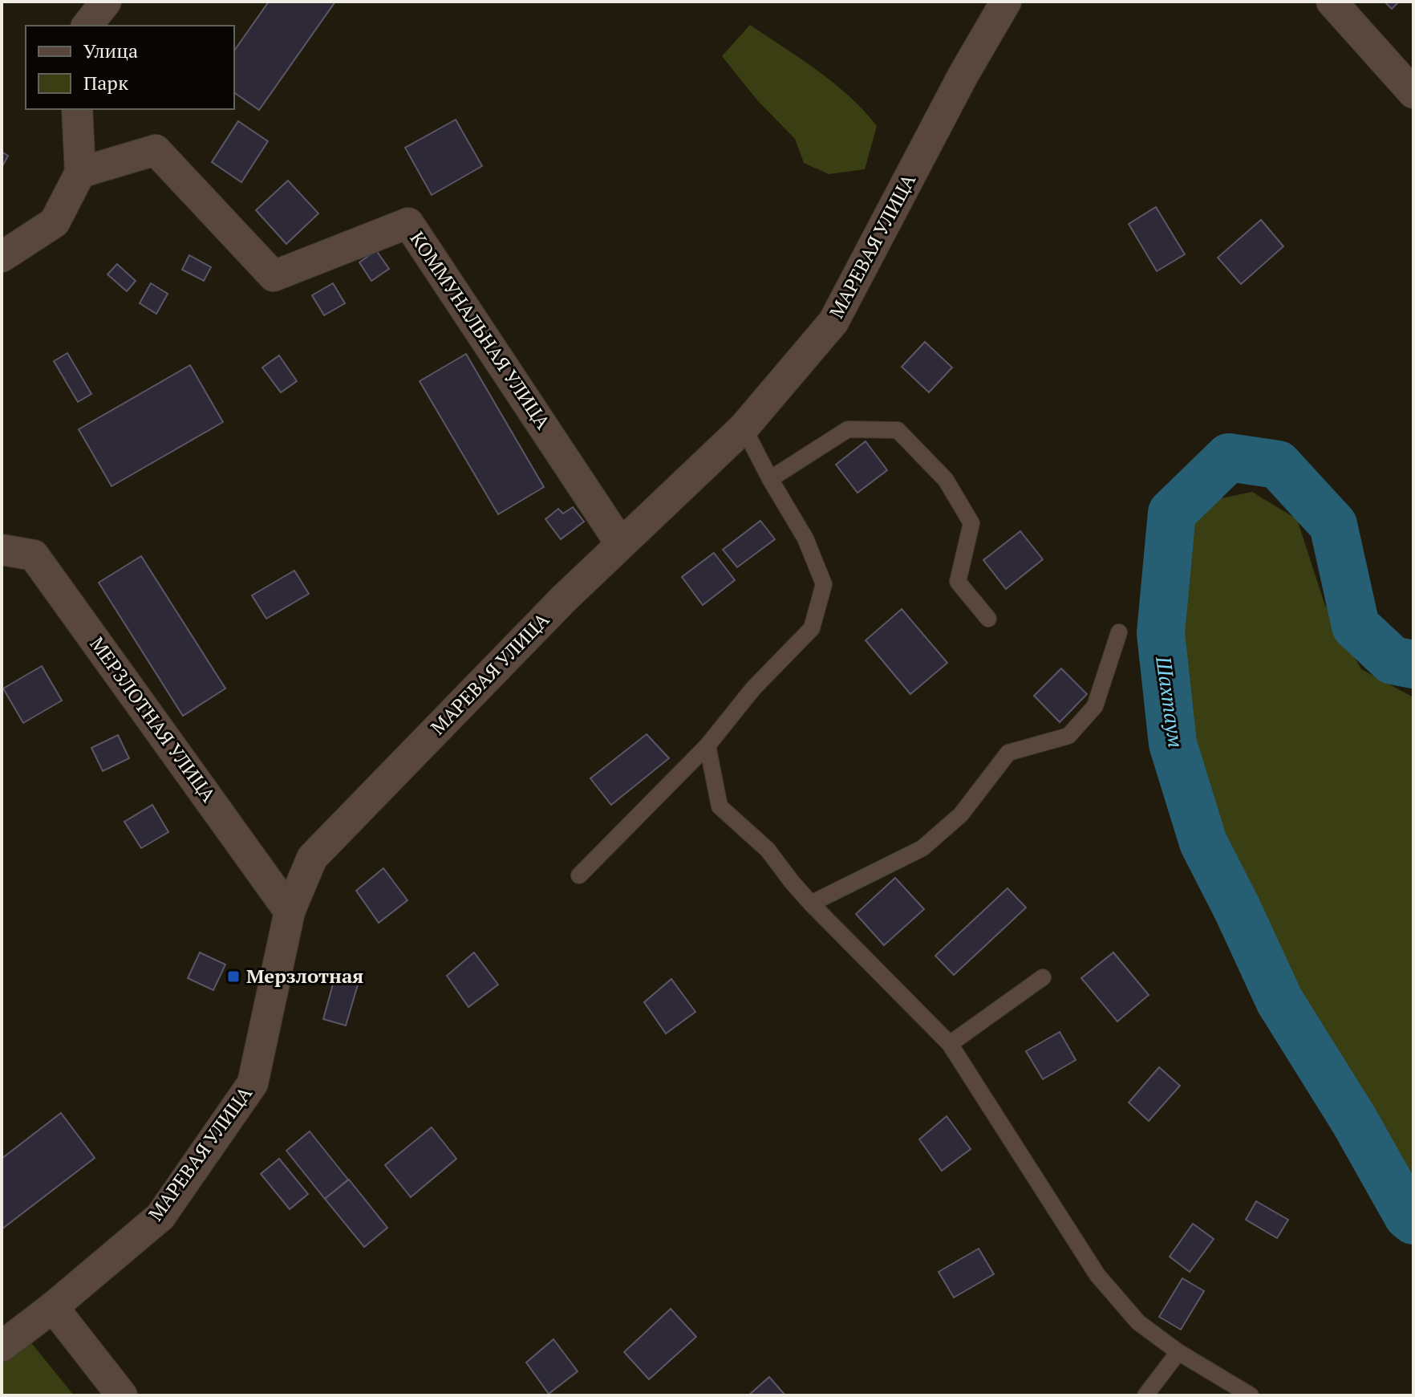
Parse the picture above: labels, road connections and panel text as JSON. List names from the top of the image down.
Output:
{
  "streets": {
    "street": ["МАРЕВАЯ УЛИЦА", "КОММУНАЛЬНАЯ УЛИЦА", "МЕРЗЛОТНАЯ УЛИЦА"]
  },
  "crossings": [
    ["МАРЕВАЯ УЛИЦА", "КОММУНАЛЬНАЯ УЛИЦА"],
    ["МАРЕВАЯ УЛИЦА", "МЕРЗЛОТНАЯ УЛИЦА"]
  ],
  "water": ["Шахтаум"],
  "places": {
    "transit": ["Мерзлотная"]
  },
  "legend": ["Улица", "Парк"]
}
